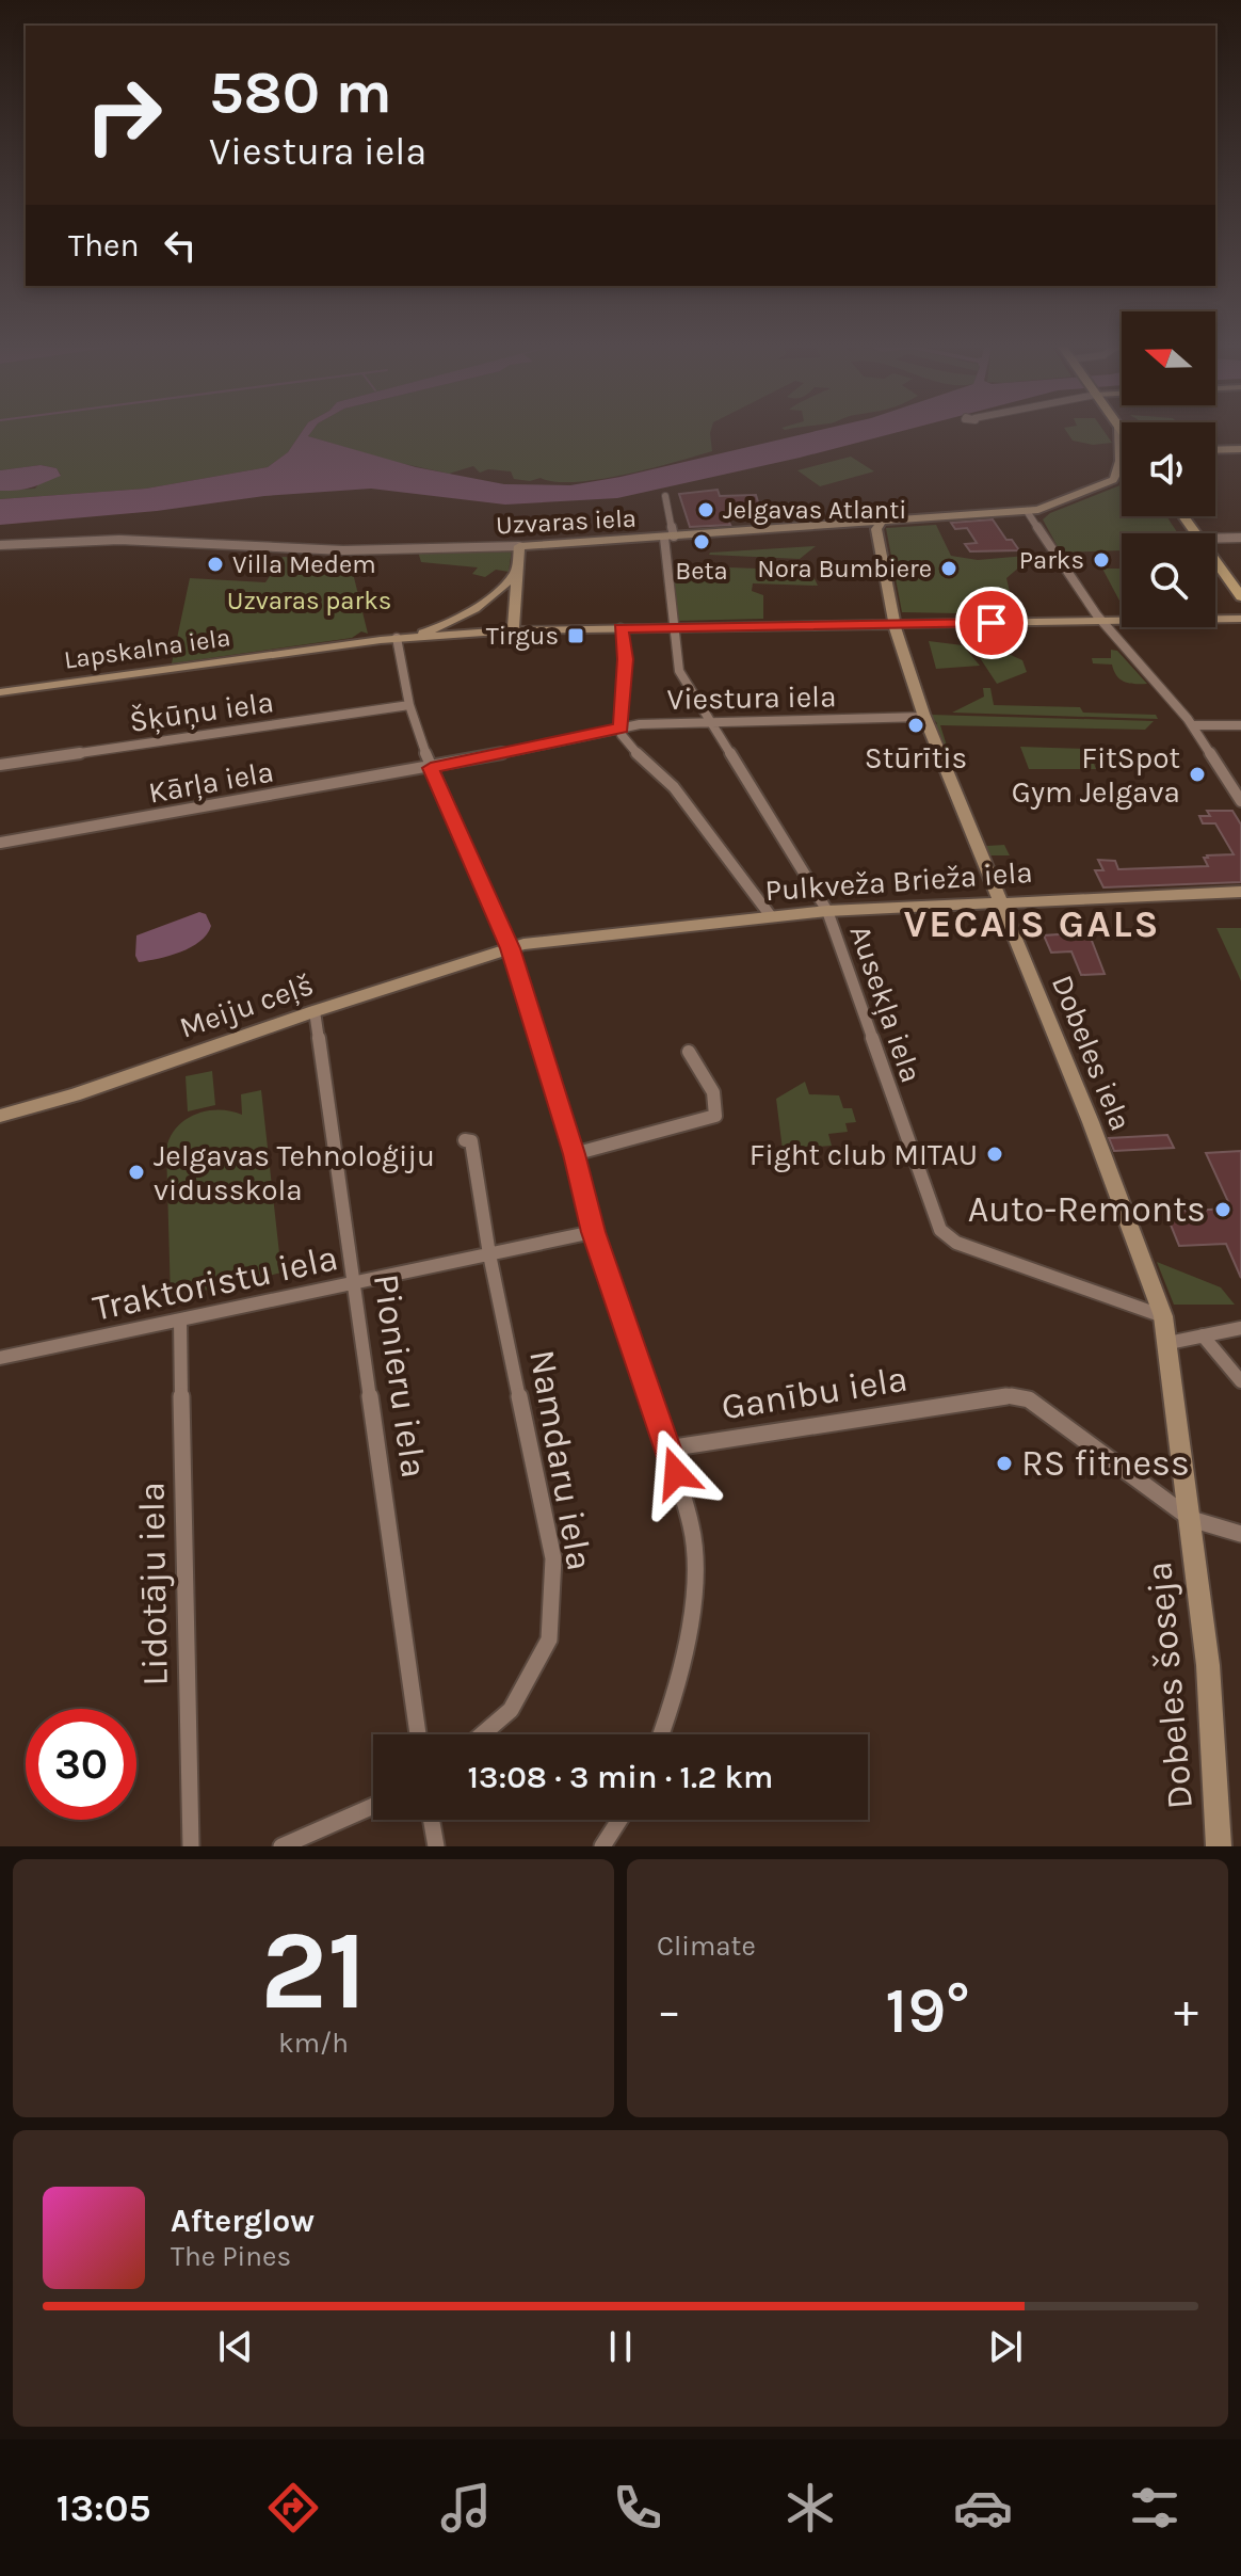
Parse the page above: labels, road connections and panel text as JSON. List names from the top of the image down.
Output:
{
  "streets": {
    "street": [
      "Uzvaras iela",
      "Lapskalna iela",
      "Viestura iela",
      "Šķūņu iela",
      "Kārļa iela",
      "Pulkveža Brieža iela",
      "Ausekļa iela",
      "Meiju ceļš",
      "Dobeles iela",
      "Traktoristu iela",
      "Pionieru iela",
      "Ganību iela",
      "Namdaru iela",
      "Lidotāju iela",
      "Dobeles šoseja"
    ]
  },
  "crossings": [
    ["Uzvaras iela", "Ausekļa iela"],
    ["Uzvaras iela", "Dobeles iela"],
    ["Lapskalna iela", "Ausekļa iela"],
    ["Lapskalna iela", "Dobeles iela"],
    ["Viestura iela", "Kārļa iela"],
    ["Viestura iela", "Ausekļa iela"],
    ["Viestura iela", "Dobeles iela"],
    ["Pulkveža Brieža iela", "Ausekļa iela"],
    ["Pulkveža Brieža iela", "Meiju ceļš"],
    ["Pulkveža Brieža iela", "Dobeles iela"],
    ["Ausekļa iela", "Dobeles iela"],
    ["Meiju ceļš", "Pionieru iela"],
    ["Dobeles iela", "Ganību iela"],
    ["Dobeles iela", "Dobeles šoseja"],
    ["Traktoristu iela", "Pionieru iela"],
    ["Traktoristu iela", "Namdaru iela"],
    ["Traktoristu iela", "Lidotāju iela"],
    ["Ganību iela", "Dobeles šoseja"]
  ],
  "districts": ["VECAIS GALS"],
  "parks": ["Uzvaras parks"],
  "places": {
    "other": [
      "Jelgavas Atlanti",
      "Beta",
      "Parks",
      "Villa Medem",
      "Nora Bumbiere",
      "Stūrītis",
      "FitSpot Gym Jelgava",
      "Fight club MITAU",
      "Jelgavas Tehnoloģiju vidusskola",
      "Auto-Remonts",
      "RS fitness"
    ],
    "transit": ["Tirgus"]
  },
  "north": "left",
  "page": {
    "turn": ["580 m", "Viestura iela"],
    "then": "Then",
    "limit": "30",
    "trip": "13:08 · 3 min · 1.2 km",
    "tile": [
      ["21", "km/h"],
      "Climate"
    ],
    "heat": ["−", "19°", "+"],
    "song": ["Afterglow", "The Pines"],
    "tabs": "13:05"
  }
}
